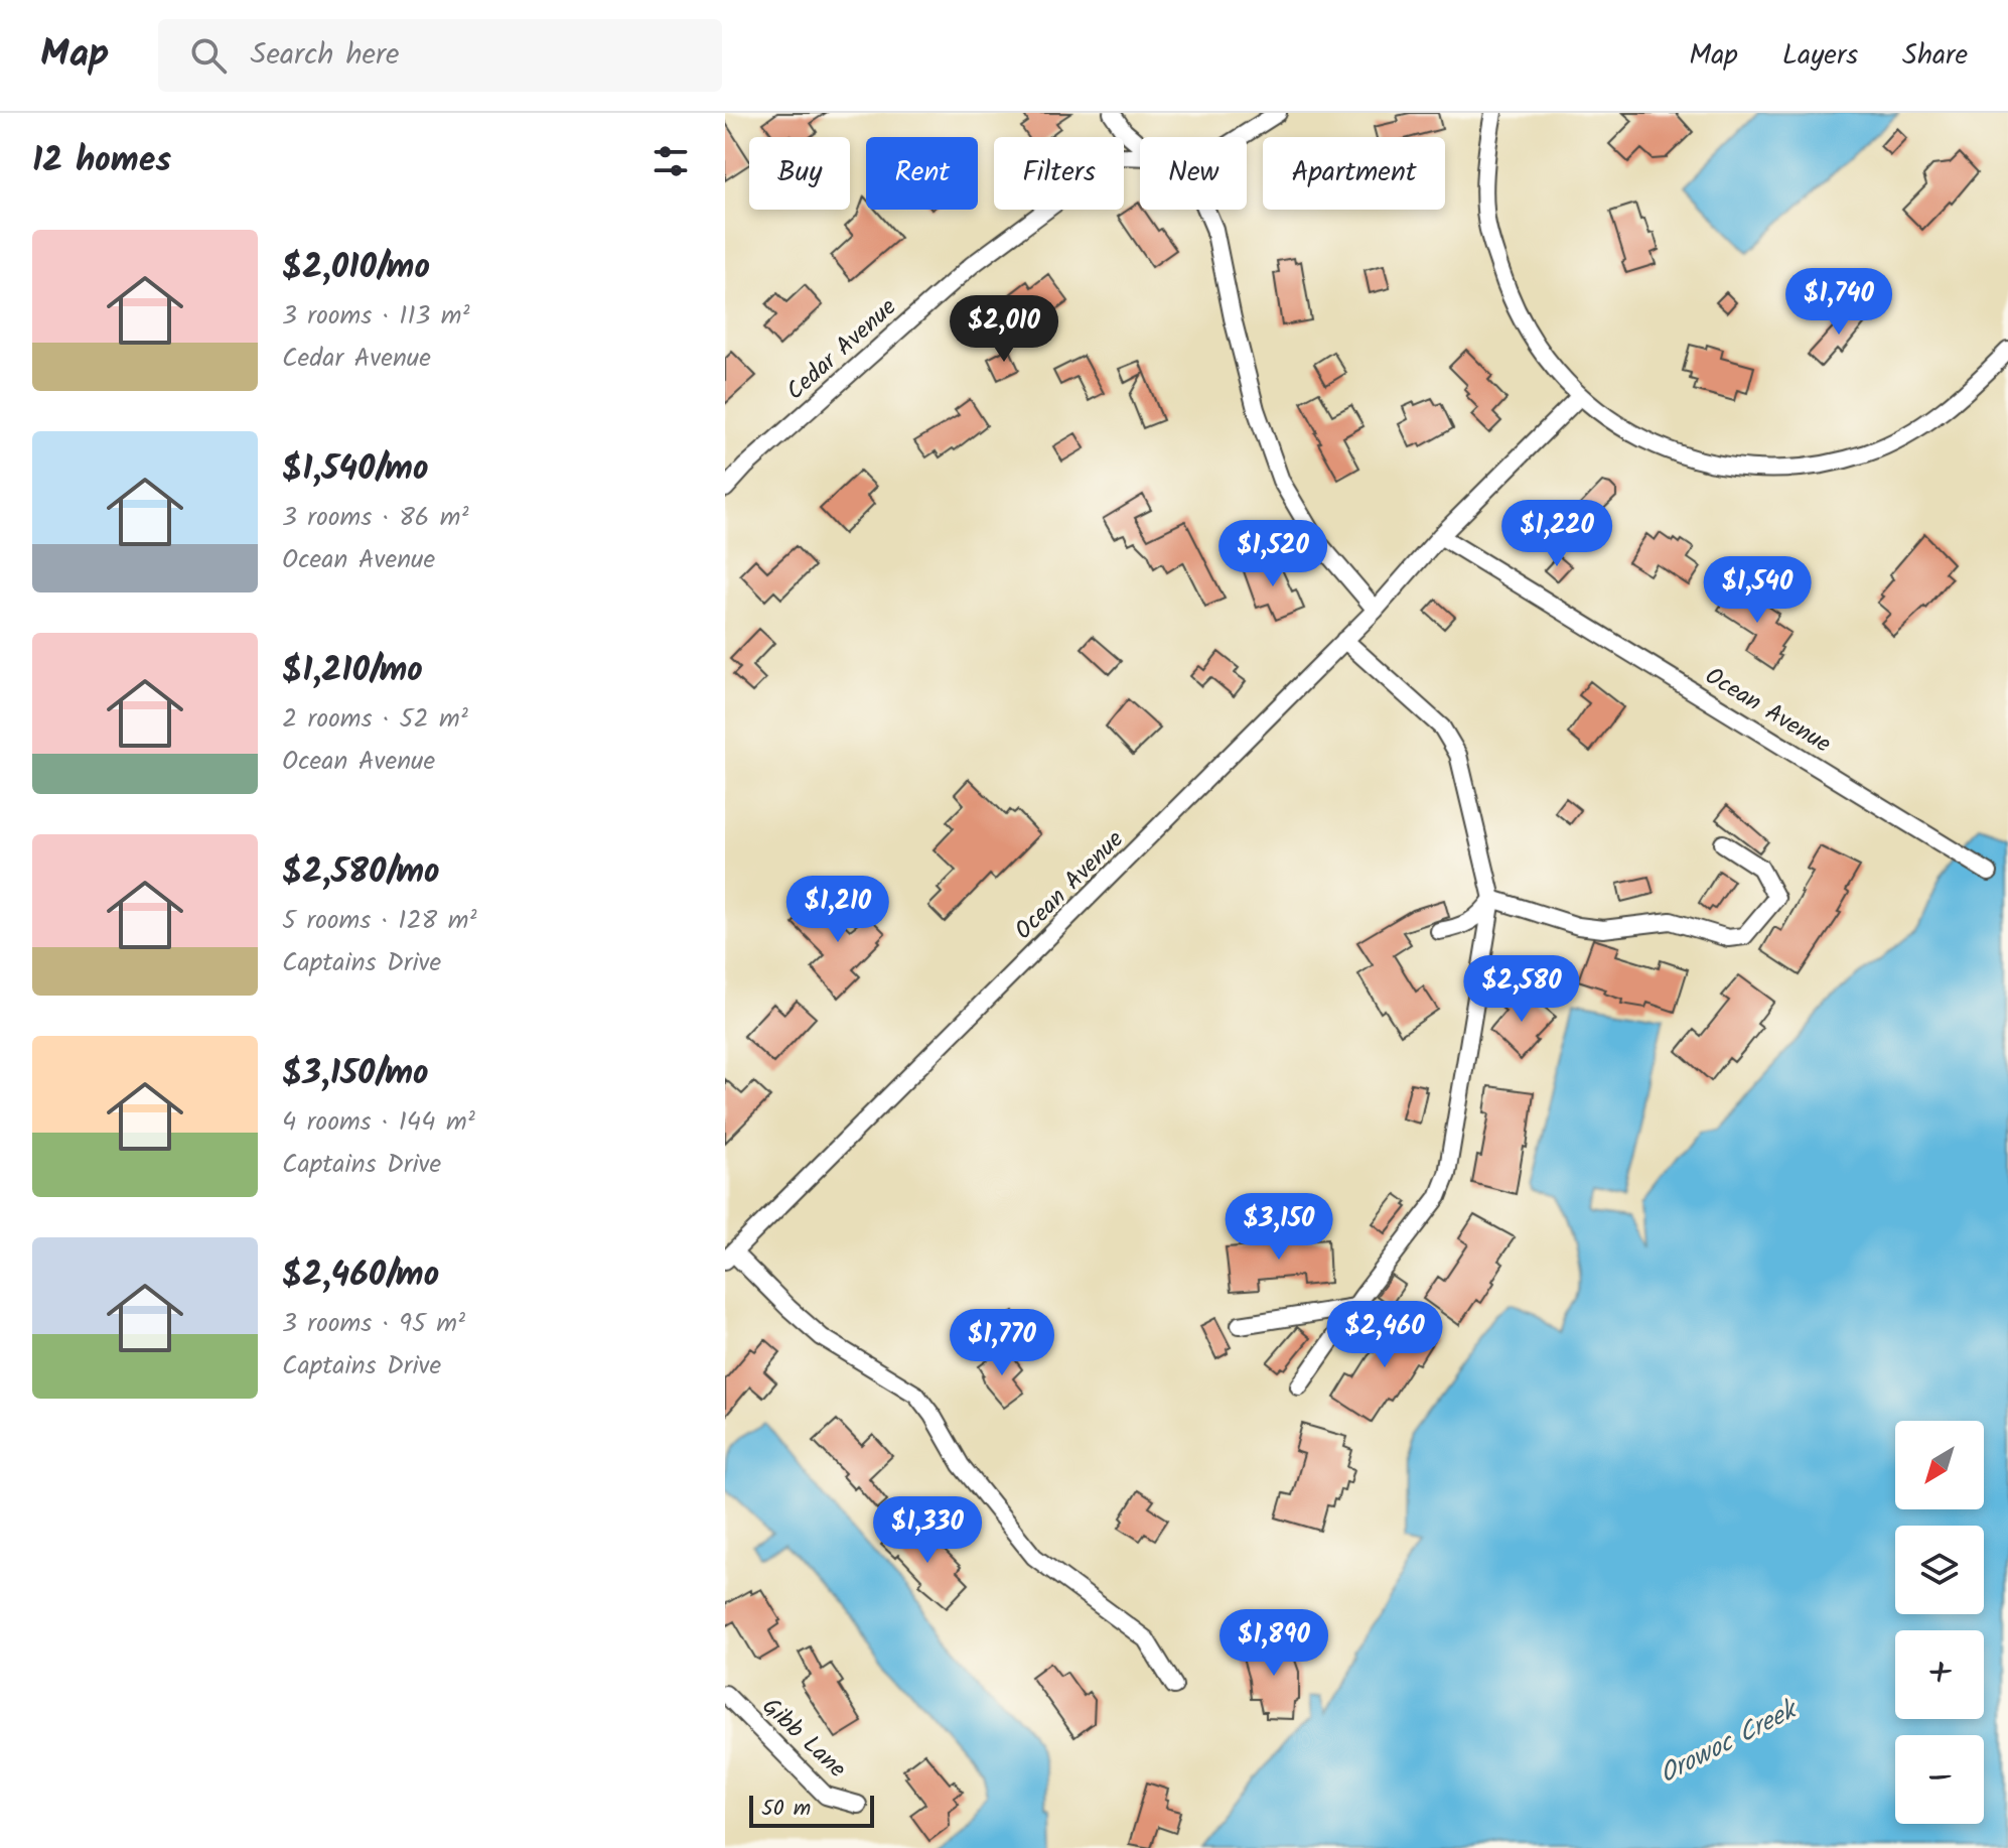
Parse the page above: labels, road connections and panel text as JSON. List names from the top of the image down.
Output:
{
  "streets": {
    "street": ["Cedar Avenue", "Ocean Avenue", "Gibb Lane"]
  },
  "water": ["Orowoc Creek"],
  "scale_bar": "50 m",
  "north": "bottom left",
  "page": {
    "header": "Map",
    "search": "Search here",
    "nav": ["Map", "Layers", "Share"],
    "heading": "12 homes",
    "chip": [
      "Buy",
      "Rent",
      "Filters",
      "New",
      "Apartment"
    ],
    "list": [
      {
        "name": "$2,010/mo",
        "note": "3 rooms · 113 m² · Cedar Avenue"
      },
      {
        "name": "$1,540/mo",
        "note": "3 rooms · 86 m² · Ocean Avenue"
      },
      {
        "name": "$1,210/mo",
        "note": "2 rooms · 52 m² · Ocean Avenue"
      },
      {
        "name": "$2,580/mo",
        "note": "5 rooms · 128 m² · Captains Drive"
      },
      {
        "name": "$3,150/mo",
        "note": "4 rooms · 144 m² · Captains Drive"
      },
      {
        "name": "$2,460/mo",
        "note": "3 rooms · 95 m² · Captains Drive"
      }
    ],
    "price": [
      "$1,740",
      "$2,010",
      "$1,220",
      "$1,520",
      "$1,540",
      "$1,210",
      "$2,580",
      "$3,150",
      "$2,460",
      "$1,770",
      "$1,330",
      "$1,890"
    ],
    "map_buttons": ["+", "−"],
    "scale": "50 m"
  }
}
